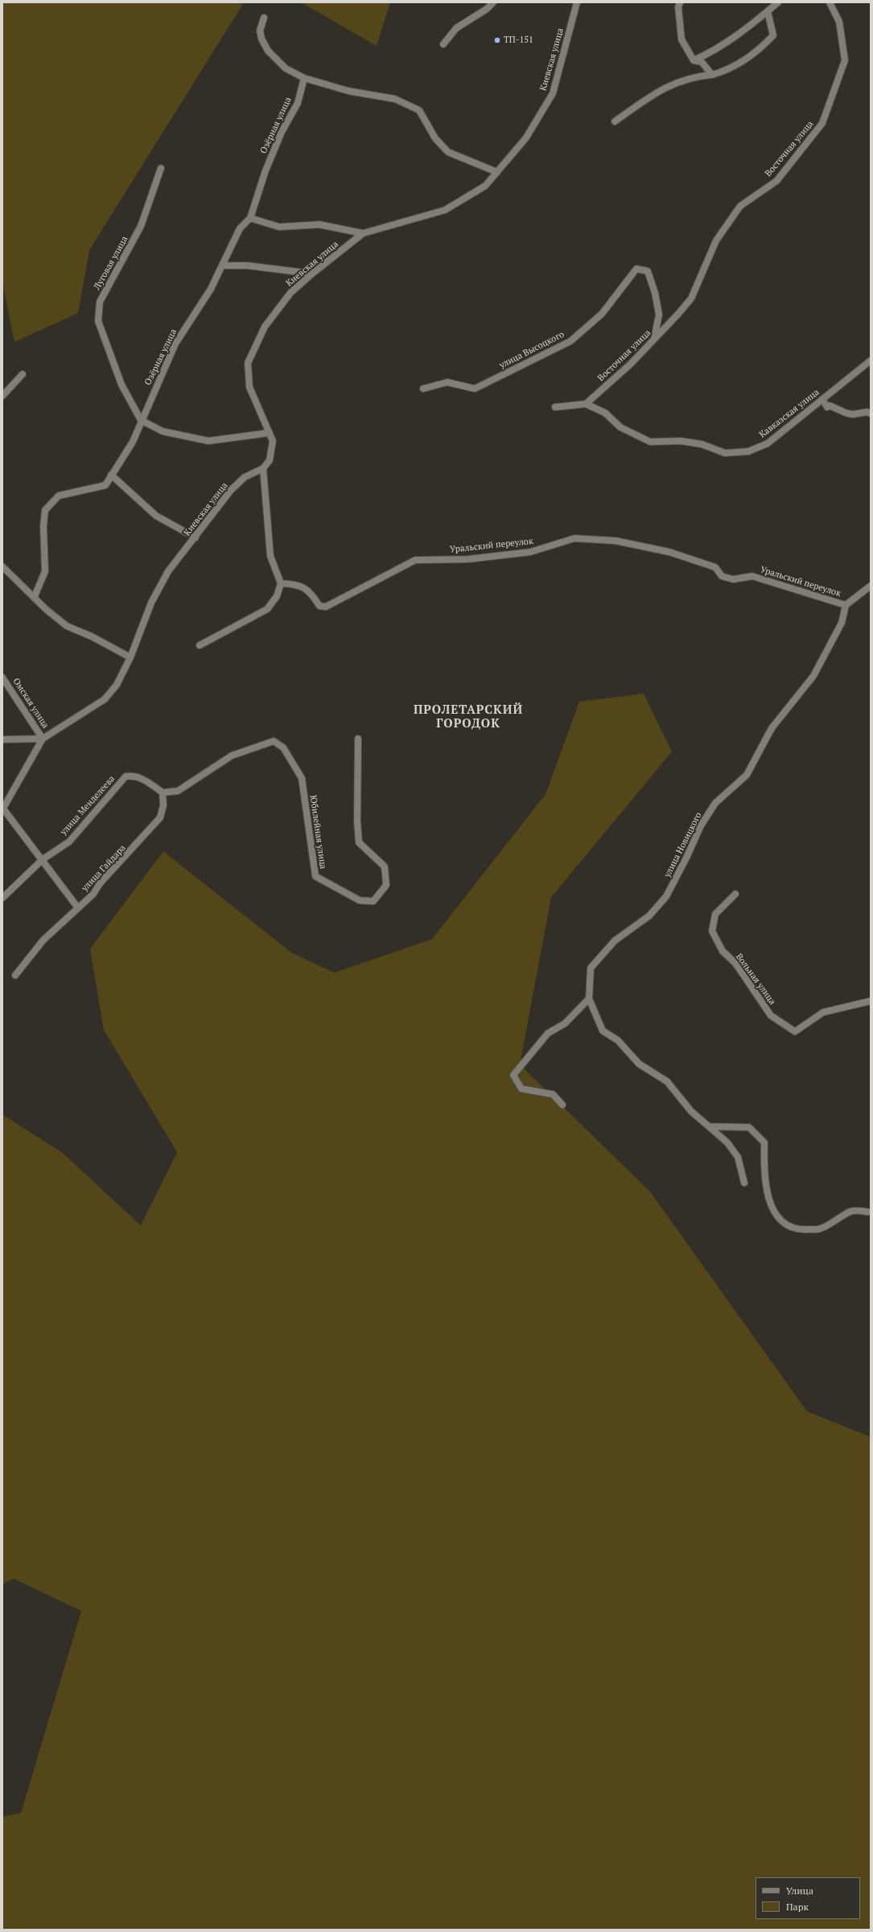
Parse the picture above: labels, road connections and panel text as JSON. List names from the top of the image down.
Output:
{
  "streets": {
    "street": [
      "Киевская улица",
      "Озёрная улица",
      "Восточная улица",
      "Луговая улица",
      "улица Высоцкого",
      "Кавказская улица",
      "Уральский переулок",
      "Омская улица",
      "улица Менделеева",
      "Юбилейная улица",
      "улица Новицкого",
      "улица Гайдара",
      "Вольная улица"
    ]
  },
  "crossings": [
    ["Киевская улица", "Омская улица"],
    ["Озёрная улица", "Луговая улица"],
    ["Восточная улица", "улица Высоцкого"],
    ["Восточная улица", "Кавказская улица"],
    ["Уральский переулок", "улица Новицкого"],
    ["улица Менделеева", "Юбилейная улица"],
    ["улица Менделеева", "улица Гайдара"],
    ["Юбилейная улица", "улица Гайдара"]
  ],
  "districts": ["ПРОЛЕТАРСКИЙ ГОРОДОК"],
  "places": ["ТП-151"],
  "legend": ["Улица", "Парк"]
}
